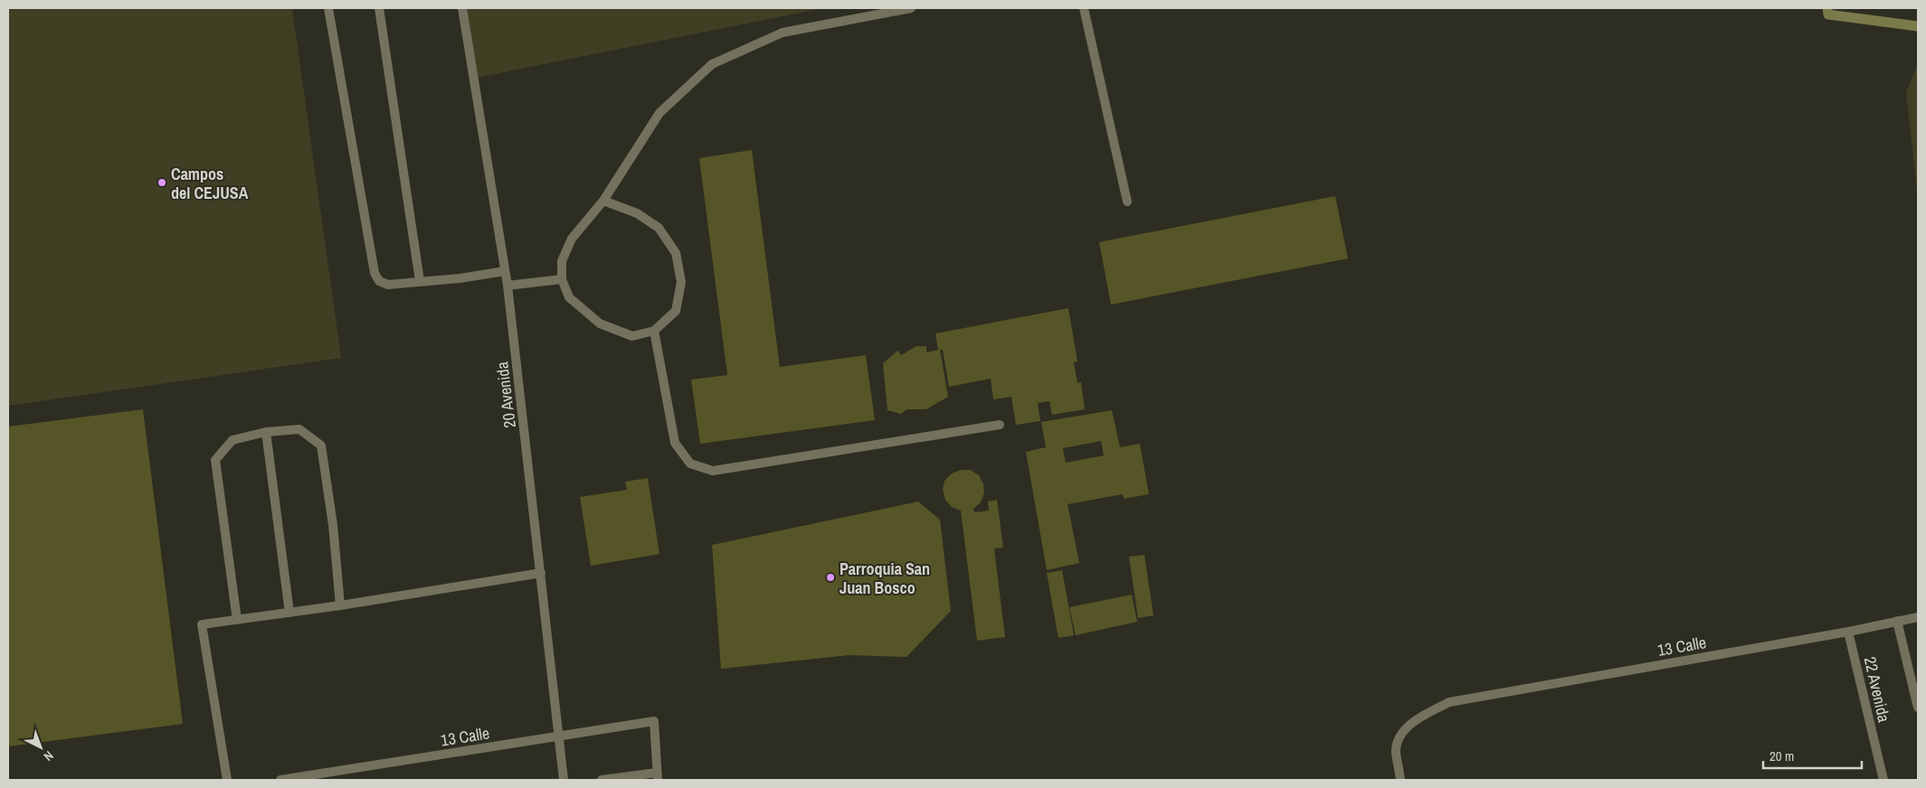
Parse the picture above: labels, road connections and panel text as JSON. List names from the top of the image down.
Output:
{
  "streets": {
    "street": ["20 Avenida", "13 Calle", "22 Avenida"]
  },
  "crossings": [
    ["20 Avenida", "13 Calle"],
    ["13 Calle", "22 Avenida"]
  ],
  "places": ["Campos del CEJUSA", "Parroquia San Juan Bosco"],
  "scale_bar": "20 m",
  "north": "bottom right"
}
